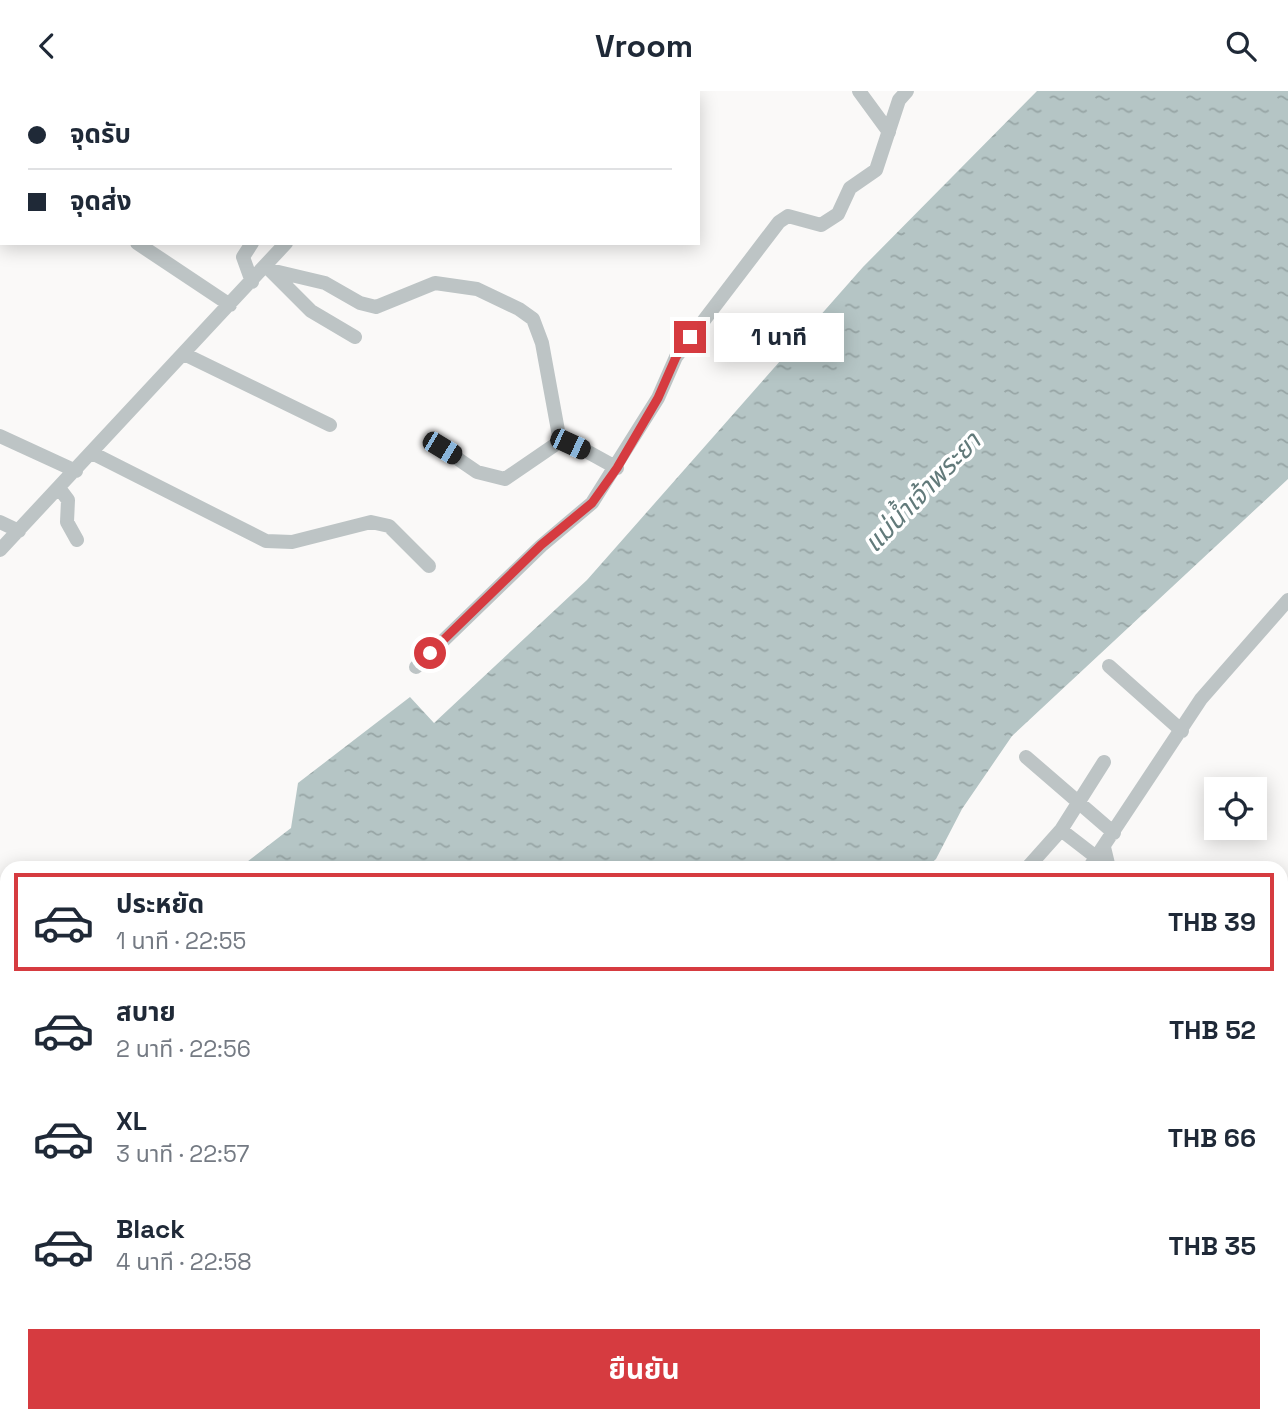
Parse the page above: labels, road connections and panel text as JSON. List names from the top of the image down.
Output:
{
  "water": ["แม่น้ำเจ้าพระยา"],
  "page": {
    "header": "Vroom",
    "banner": ["จุดรับ", "จุดส่ง"],
    "bubble": "1 นาที",
    "list": [
      {
        "name": "ประหยัด",
        "note": "1 นาที · 22:55",
        "value": "THB 39"
      },
      {
        "name": "สบาย",
        "note": "2 นาที · 22:56",
        "value": "THB 52"
      },
      {
        "name": "XL",
        "note": "3 นาที · 22:57",
        "value": "THB 66"
      },
      {
        "name": "Black",
        "note": "4 นาที · 22:58",
        "value": "THB 35"
      }
    ],
    "buttons": "ยืนยัน"
  }
}
